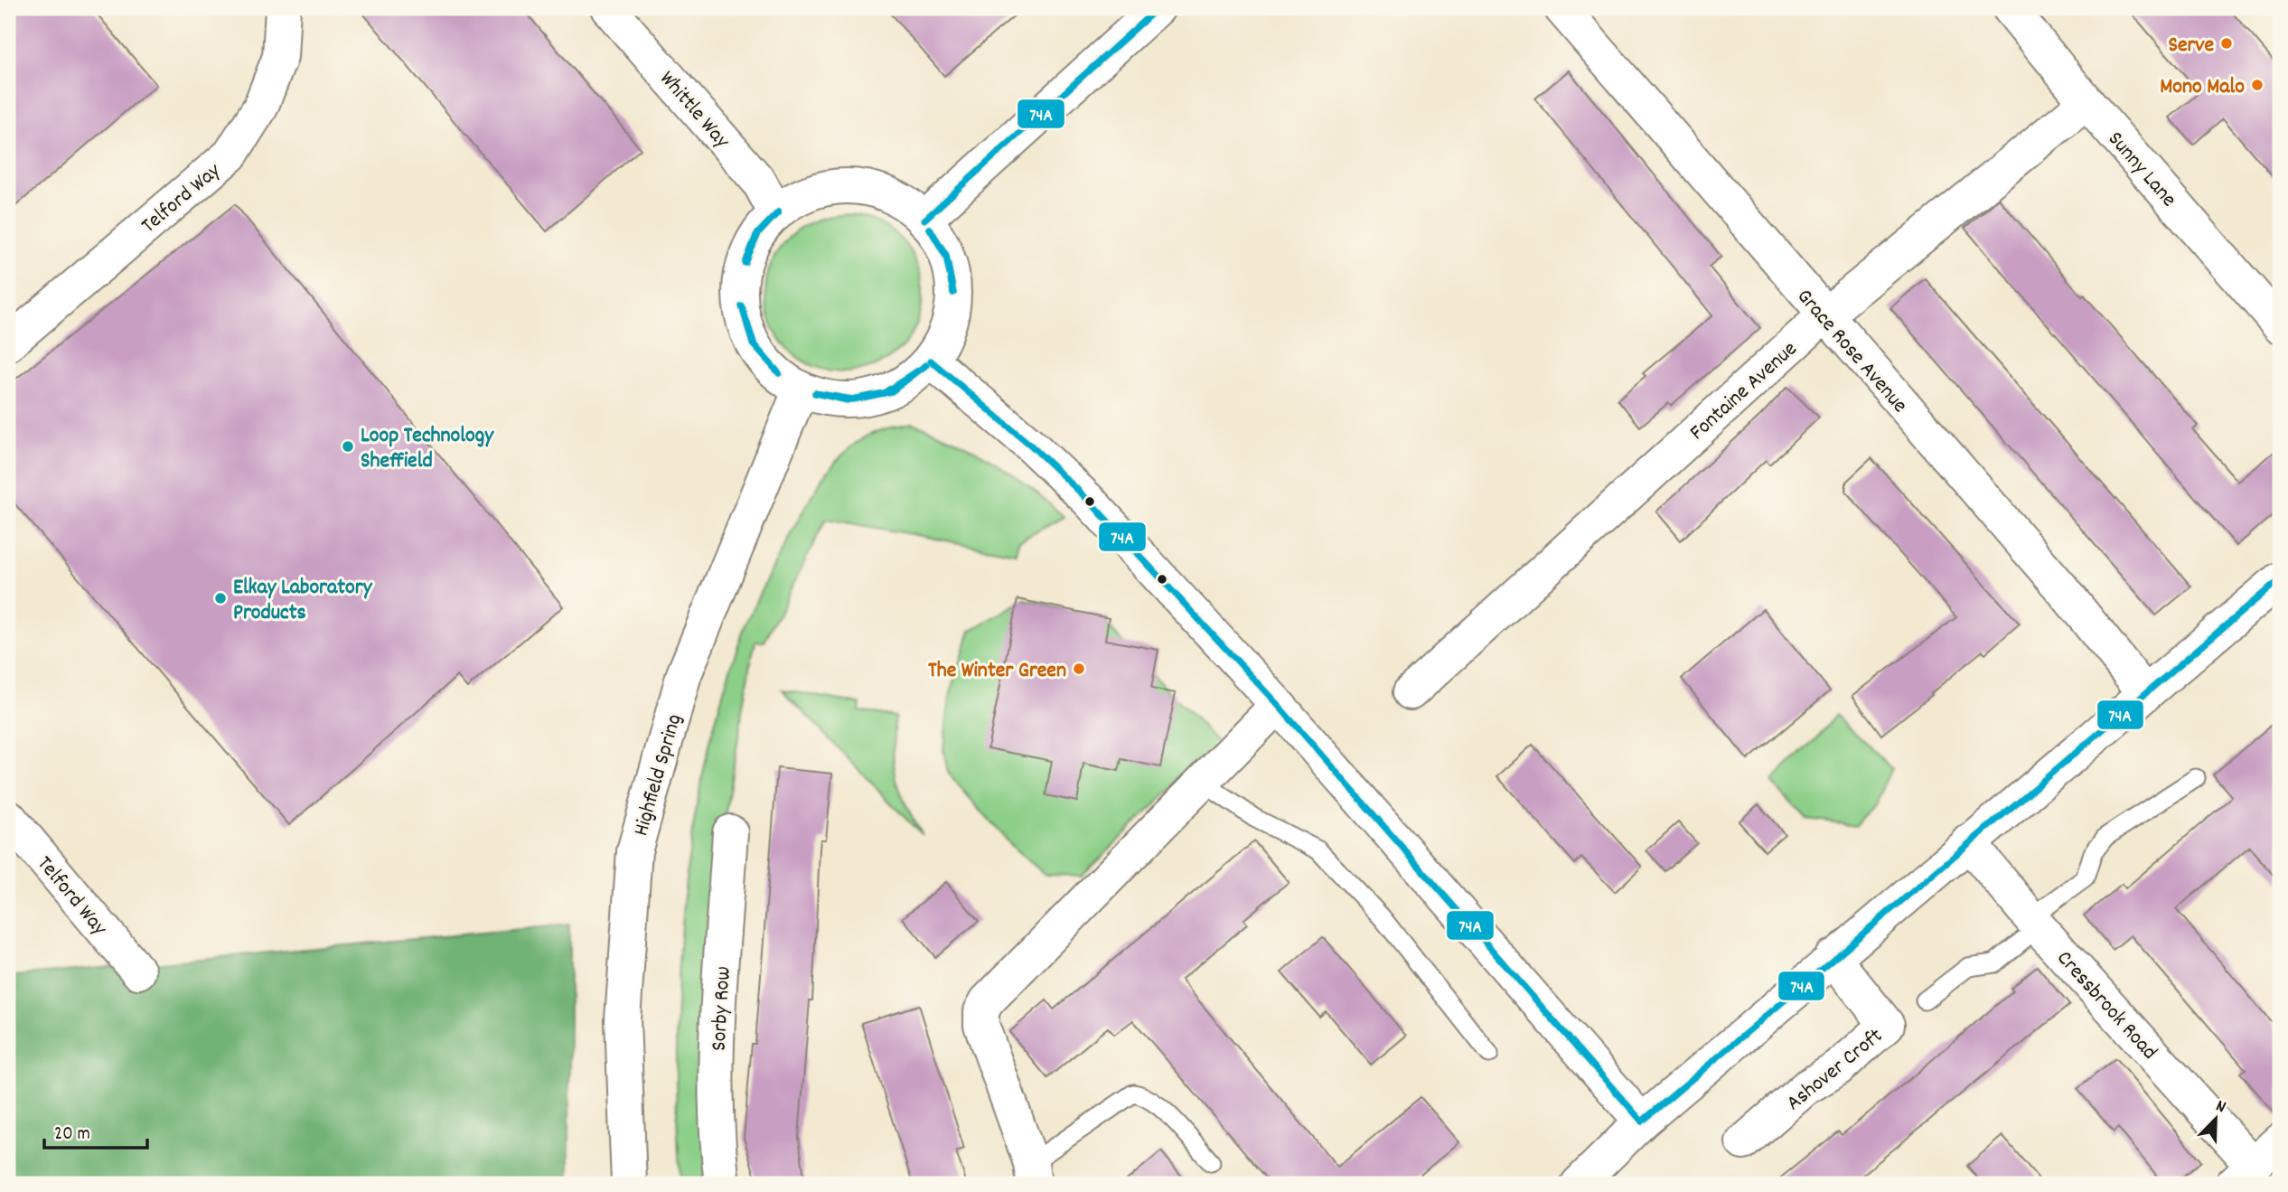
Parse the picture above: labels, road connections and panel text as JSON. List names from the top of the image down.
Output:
{
  "streets": {
    "street": [
      "Whittle Way",
      "Sunny Lane",
      "Telford Way",
      "Grace Rose Avenue",
      "Fontaine Avenue",
      "Highfield Spring",
      "Cressbrook Road",
      "Sorby Row",
      "Ashover Croft"
    ]
  },
  "crossings": [
    ["Whittle Way", "Highfield Spring"],
    ["Sunny Lane", "Fontaine Avenue"],
    ["Grace Rose Avenue", "Fontaine Avenue"]
  ],
  "places": [
    "Serve",
    "Mono Malo",
    "Loop Technology Sheffield",
    "Elkay Laboratory Products",
    "The Winter Green"
  ],
  "lines": ["transit line 74A"],
  "scale_bar": "20 m",
  "north": "top right"
}
